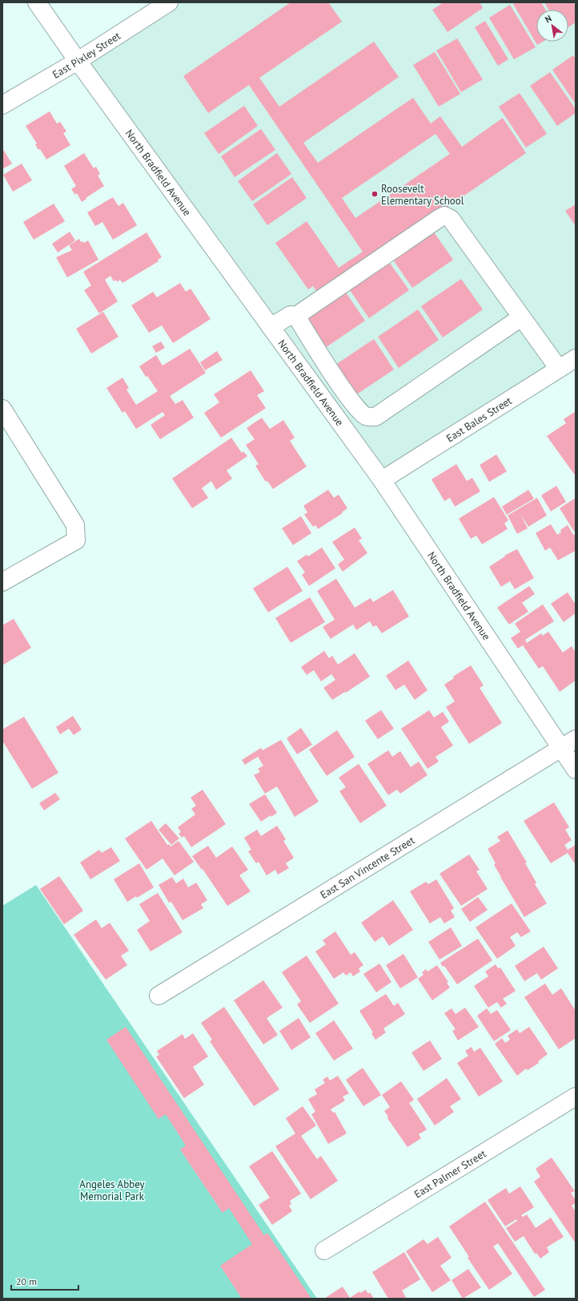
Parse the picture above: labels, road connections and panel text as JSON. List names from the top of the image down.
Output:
{
  "streets": {
    "street": [
      "East Pixley Street",
      "North Bradfield Avenue",
      "East Bales Street",
      "East San Vincente Street",
      "East Palmer Street"
    ]
  },
  "crossings": [
    ["East Pixley Street", "North Bradfield Avenue"],
    ["North Bradfield Avenue", "East Bales Street"],
    ["North Bradfield Avenue", "East San Vincente Street"]
  ],
  "parks": ["Angeles Abbey Memorial Park"],
  "places": ["Roosevelt Elementary School"],
  "scale_bar": "20 m",
  "north": "top left"
}
